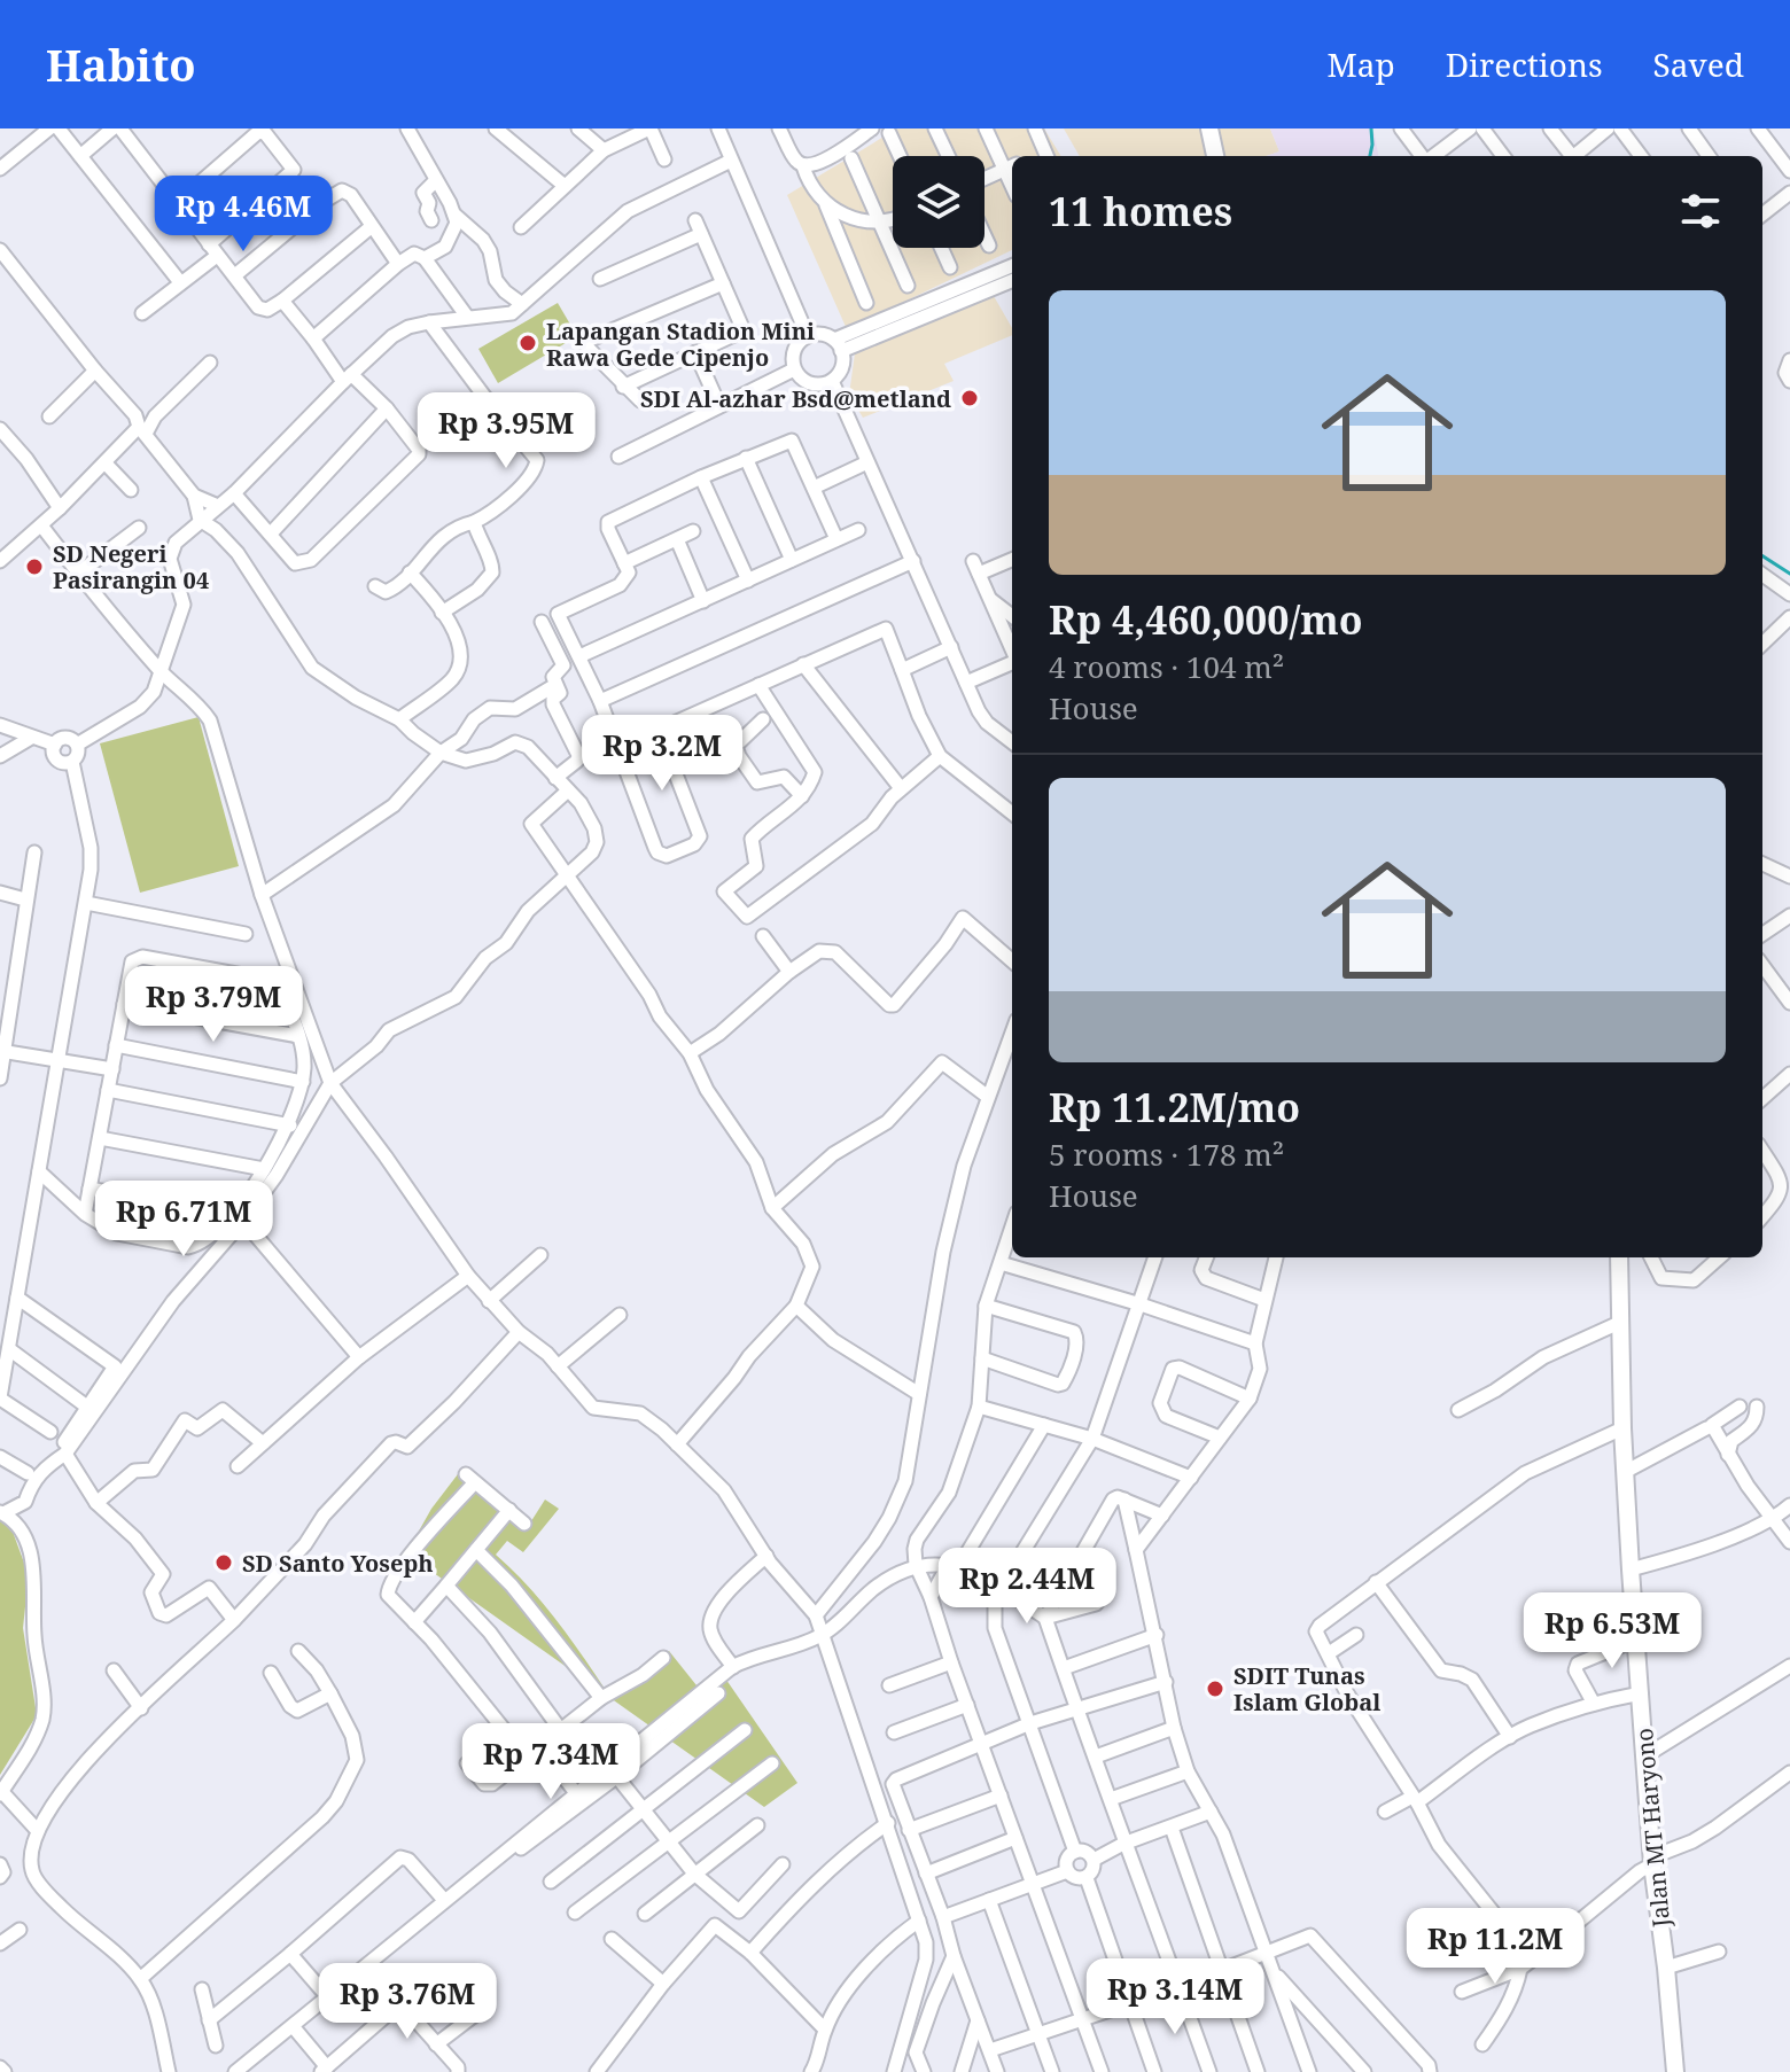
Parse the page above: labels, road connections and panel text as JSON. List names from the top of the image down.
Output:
{
  "streets": {
    "main road": ["Jalan MT Haryono"]
  },
  "places": [
    "Lapangan Stadion Mini Rawa Gede Cipenjo",
    "SDI Al-azhar Bsd@metland",
    "SD Negeri Pasirangin 04",
    "SD Santo Yoseph",
    "SDIT Tunas Islam Global"
  ],
  "page": {
    "header": "Habito",
    "nav": ["Map", "Directions", "Saved"],
    "heading": "11 homes",
    "price": [
      "Rp 4.46M",
      "Rp 3.95M",
      "Rp 3.2M",
      "Rp 3.79M",
      "Rp 6.71M",
      "Rp 2.44M",
      "Rp 6.53M",
      "Rp 7.34M",
      "Rp 11.2M",
      "Rp 3.14M",
      "Rp 3.76M"
    ],
    "list": [
      {
        "name": "Rp 4,460,000/mo",
        "note": "4 rooms · 104 m² · House"
      },
      {
        "name": "Rp 11.2M/mo",
        "note": "5 rooms · 178 m² · House"
      }
    ]
  }
}
